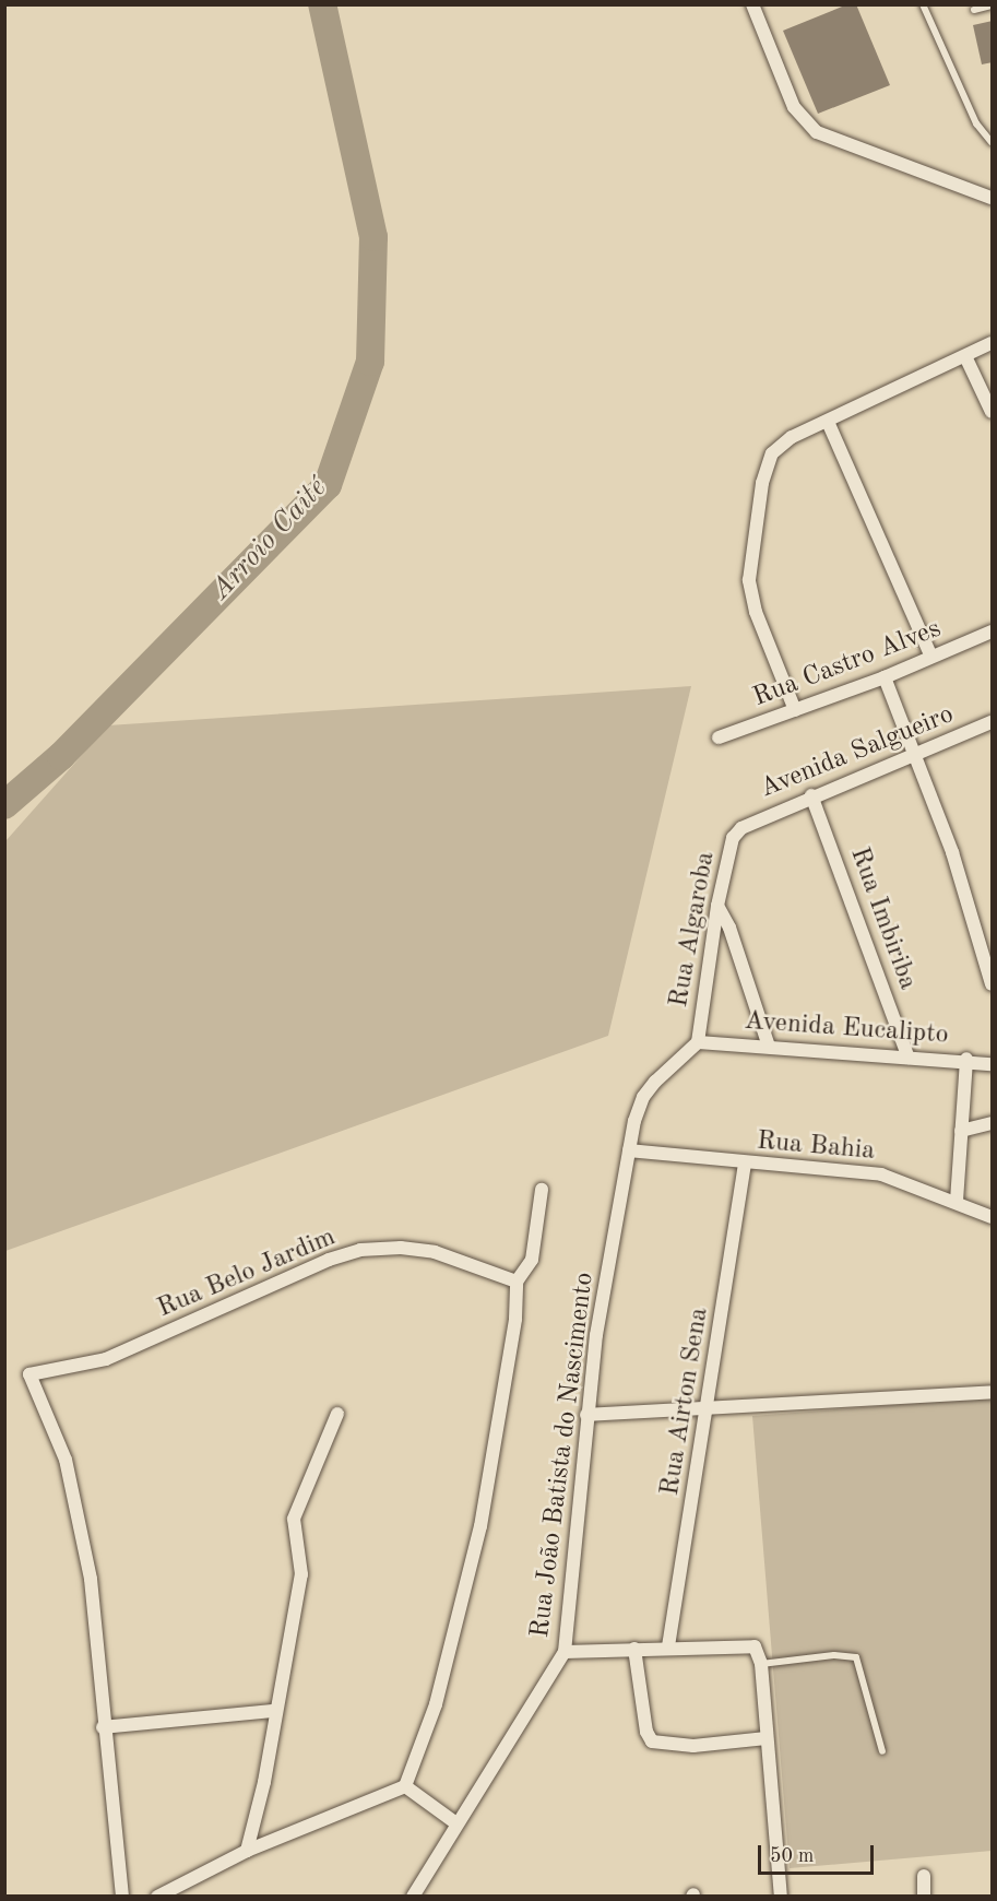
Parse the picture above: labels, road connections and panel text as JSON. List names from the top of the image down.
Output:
{
  "streets": {
    "street": [
      "Rua Castro Alves",
      "Avenida Salgueiro",
      "Rua Imbiriba",
      "Rua Algaroba",
      "Avenida Eucalipto",
      "Rua Bahia",
      "Rua Belo Jardim",
      "Rua Airton Sena",
      "Rua João Batista do Nascimento"
    ]
  },
  "crossings": [
    ["Avenida Salgueiro", "Rua Imbiriba"],
    ["Avenida Salgueiro", "Rua Algaroba"],
    ["Rua Imbiriba", "Avenida Eucalipto"],
    ["Rua Algaroba", "Avenida Eucalipto"],
    ["Rua Algaroba", "Rua João Batista do Nascimento"],
    ["Avenida Eucalipto", "Rua João Batista do Nascimento"],
    ["Rua Bahia", "Rua Airton Sena"],
    ["Rua Bahia", "Rua João Batista do Nascimento"]
  ],
  "water": ["Arroio Caité"],
  "scale_bar": "50 m"
}
